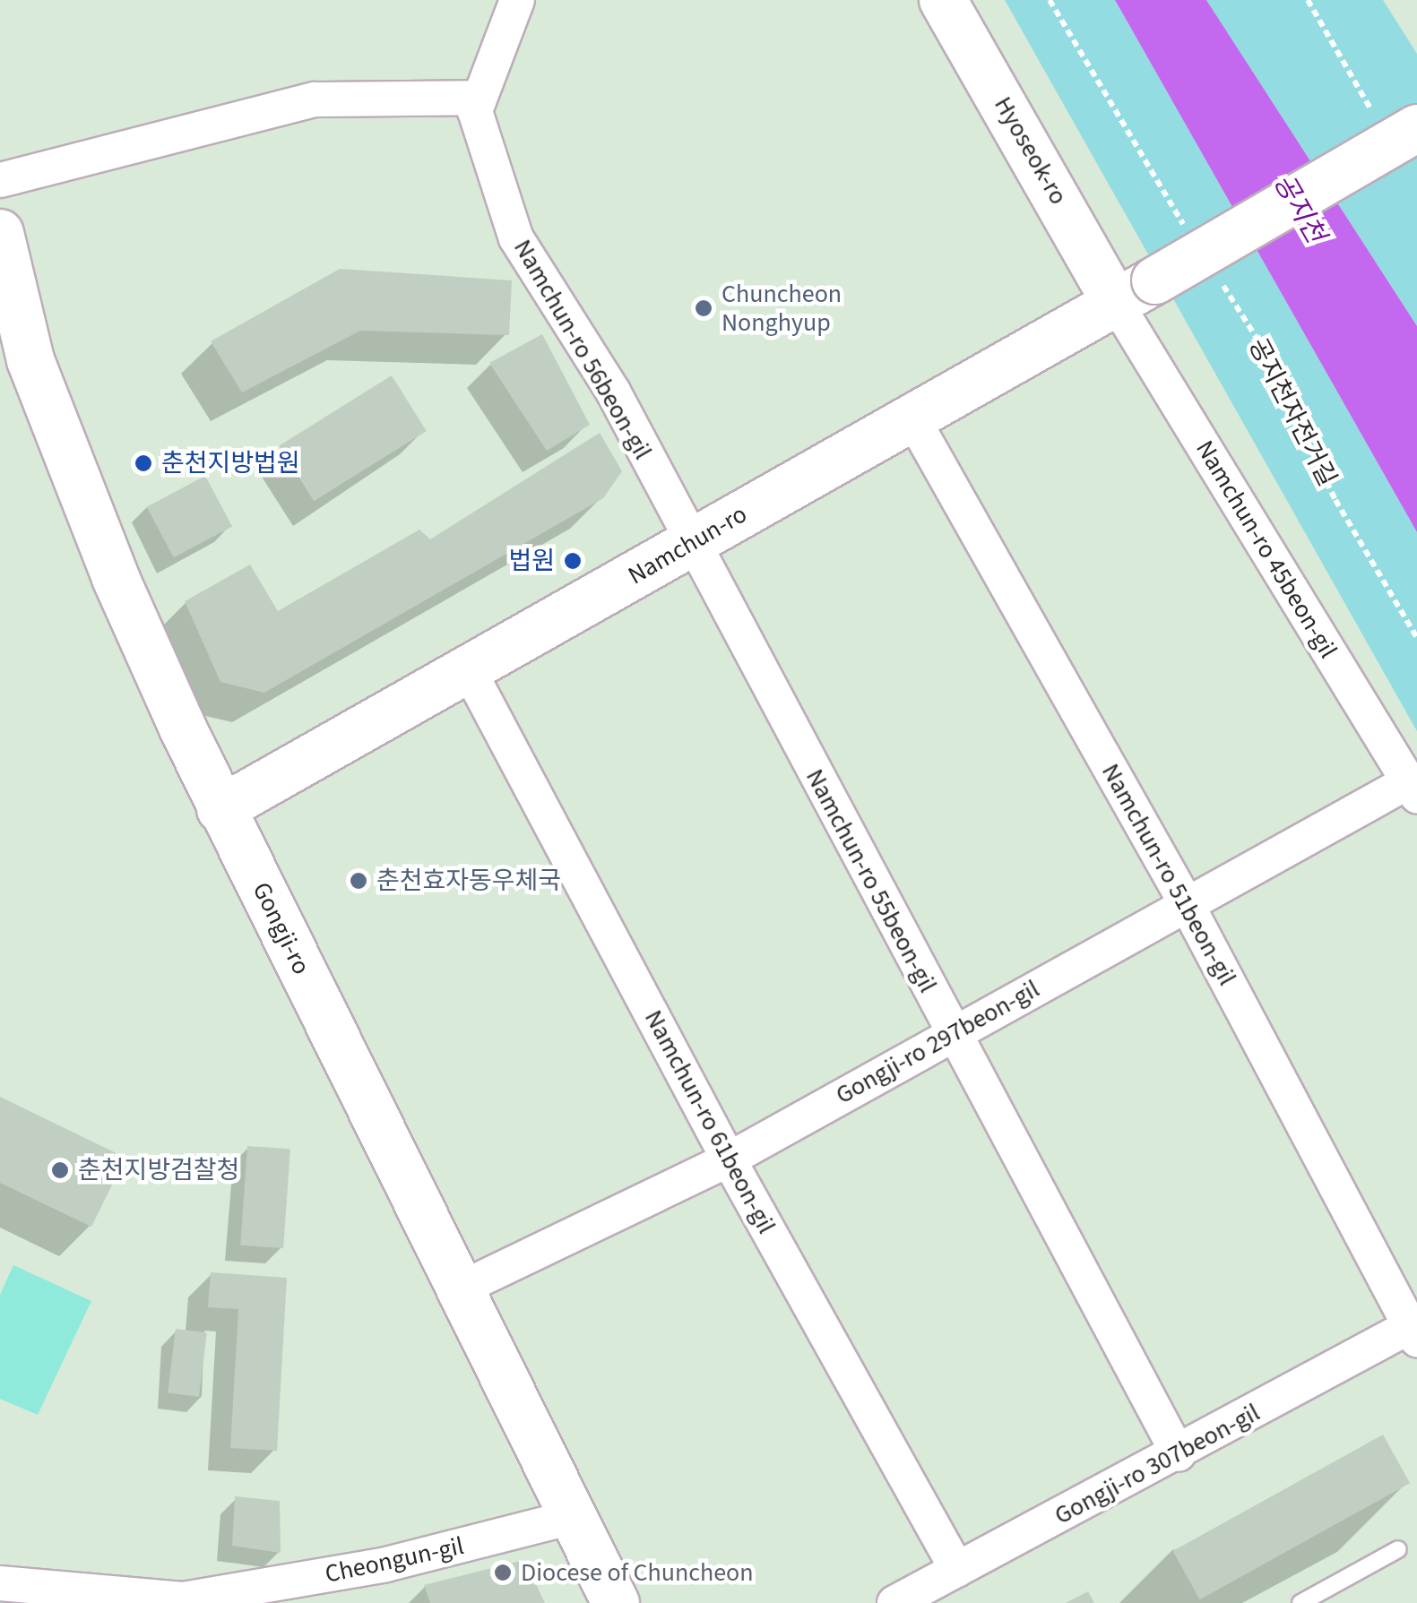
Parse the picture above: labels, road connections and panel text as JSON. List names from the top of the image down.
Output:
{
  "streets": {
    "street": [
      "Hyoseok-ro",
      "Namchun-ro 56beon-gil",
      "Namchun-ro",
      "Namchun-ro 45beon-gil",
      "Namchun-ro 51beon-gil",
      "Namchun-ro 55beon-gil",
      "Gongji-ro",
      "Gongji-ro 297beon-gil",
      "Namchun-ro 61beon-gil",
      "Gongji-ro 307beon-gil",
      "Cheongun-gil"
    ],
    "path": ["공지천자전거길"]
  },
  "crossings": [
    ["Hyoseok-ro", "Namchun-ro"],
    ["Hyoseok-ro", "Namchun-ro 45beon-gil"],
    ["Namchun-ro 56beon-gil", "Namchun-ro"],
    ["Namchun-ro 56beon-gil", "Namchun-ro 55beon-gil"],
    ["Namchun-ro", "Namchun-ro 45beon-gil"],
    ["Namchun-ro", "Namchun-ro 51beon-gil"],
    ["Namchun-ro", "Namchun-ro 55beon-gil"],
    ["Namchun-ro", "Gongji-ro"],
    ["Namchun-ro", "Namchun-ro 61beon-gil"],
    ["Namchun-ro 45beon-gil", "Gongji-ro 297beon-gil"],
    ["Namchun-ro 51beon-gil", "Gongji-ro 297beon-gil"],
    ["Namchun-ro 51beon-gil", "Gongji-ro 307beon-gil"],
    ["Namchun-ro 55beon-gil", "Gongji-ro 297beon-gil"],
    ["Namchun-ro 55beon-gil", "Gongji-ro 307beon-gil"],
    ["Gongji-ro", "Gongji-ro 297beon-gil"],
    ["Gongji-ro", "Cheongun-gil"],
    ["Gongji-ro 297beon-gil", "Namchun-ro 61beon-gil"],
    ["Namchun-ro 61beon-gil", "Gongji-ro 307beon-gil"]
  ],
  "water": ["공지천"],
  "places": [
    "Chuncheon Nonghyup",
    "춘천지방법원",
    "법원",
    "춘천효자동우체국",
    "춘천지방검찰청",
    "Diocese of Chuncheon"
  ]
}
